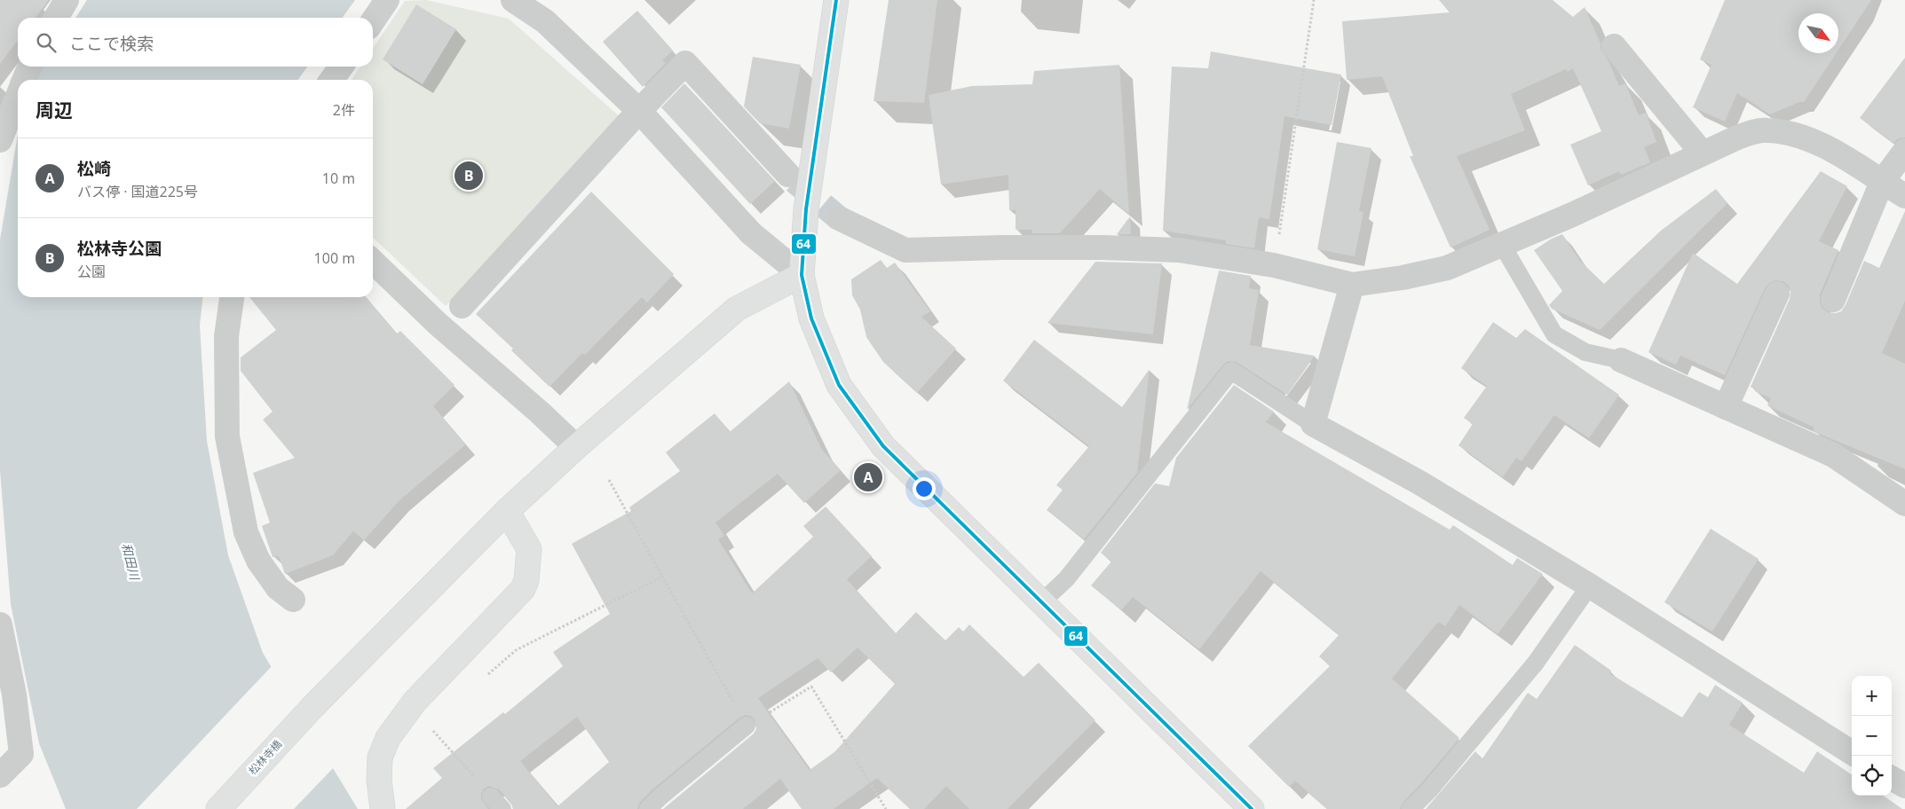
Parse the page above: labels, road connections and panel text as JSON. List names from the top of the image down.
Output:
{
  "streets": {
    "main road": ["松林寺橋"]
  },
  "water": ["和田川"],
  "lines": ["transit line 64"],
  "north": "bottom right",
  "page": {
    "search": "ここで検索",
    "heading": ["周辺", "2件"],
    "list": [
      {
        "mark": "A",
        "name": "松崎",
        "note": "バス停 · 国道225号",
        "value": "10 m"
      },
      {
        "mark": "B",
        "name": "松林寺公園",
        "note": "公園",
        "value": "100 m"
      }
    ],
    "pins": ["B", "A"],
    "map_buttons": ["+", "−"]
  }
}
